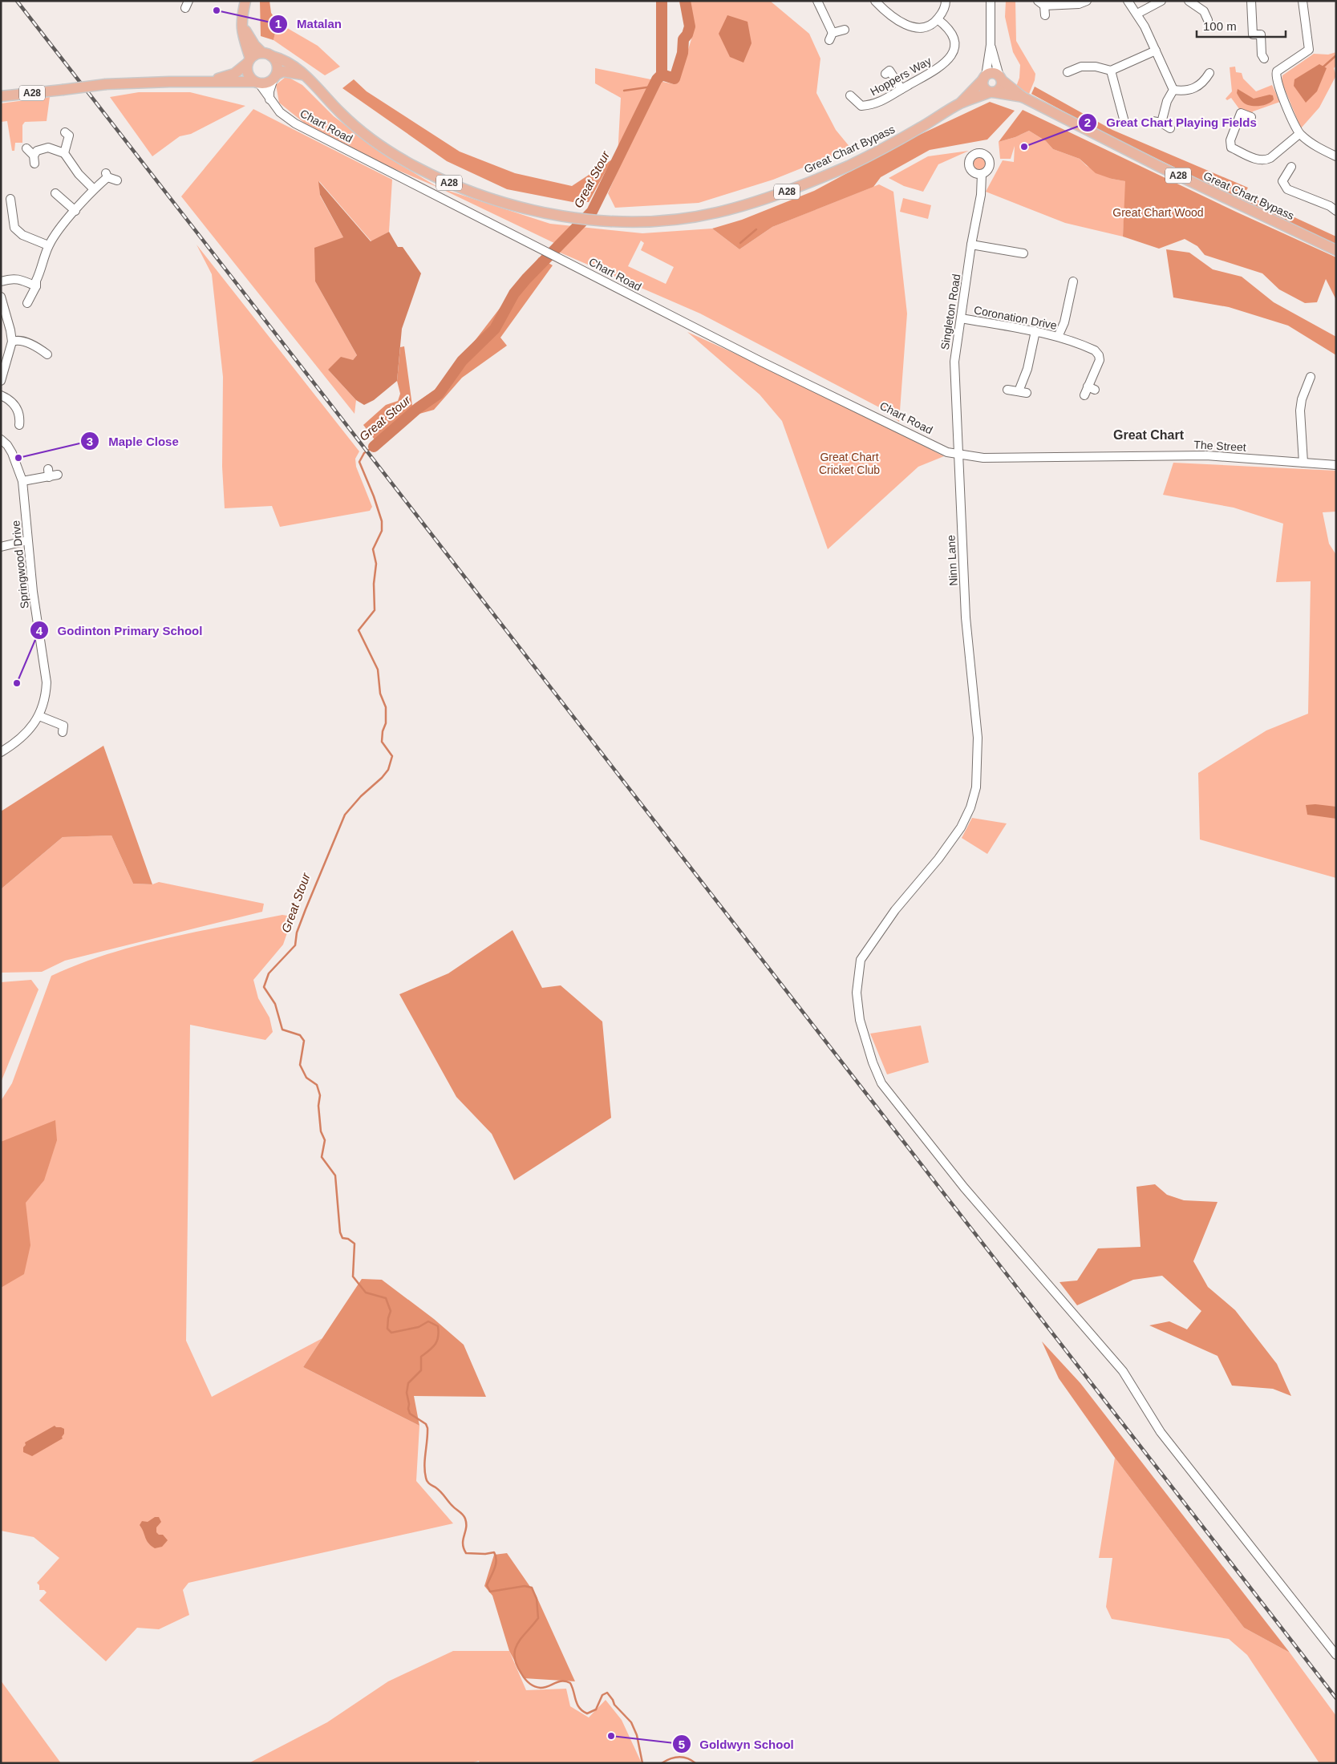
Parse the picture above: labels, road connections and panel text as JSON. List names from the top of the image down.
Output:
{
  "streets": {
    "main road": ["A28", "Great Chart Bypass"],
    "street": [
      "Hoppers Way",
      "Chart Road",
      "Singleton Road",
      "Coronation Drive",
      "The Street",
      "Ninn Lane",
      "Springwood Drive"
    ]
  },
  "crossings": [
    ["A28", "Chart Road"],
    ["A28", "Great Chart Bypass"],
    ["Chart Road", "Great Chart Bypass"],
    ["Chart Road", "Singleton Road"],
    ["Chart Road", "The Street"],
    ["Chart Road", "Ninn Lane"],
    ["Singleton Road", "Coronation Drive"],
    ["Singleton Road", "The Street"],
    ["Singleton Road", "Ninn Lane"],
    ["The Street", "Ninn Lane"]
  ],
  "districts": ["Great Chart"],
  "water": ["Great Stour"],
  "parks": ["Great Chart Wood", "Great Chart Cricket Club"],
  "places": [
    "Matalan",
    "Great Chart Playing Fields",
    "Maple Close",
    "Godinton Primary School",
    "Goldwyn School"
  ],
  "scale_bar": "100 m"
}
